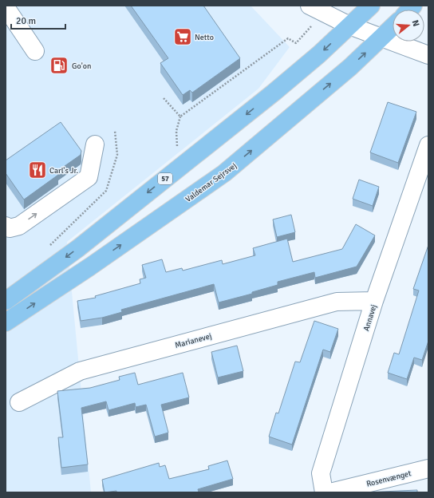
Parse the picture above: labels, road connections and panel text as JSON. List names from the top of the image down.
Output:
{
  "streets": {
    "main road": ["57", "Valdemar Sejrsvej"],
    "street": ["Annavej", "Marianevej", "Rosenvænget"]
  },
  "crossings": [
    ["Annavej", "Marianevej"]
  ],
  "places": {
    "supermarket": ["Netto"],
    "fuel station": ["Go'on"],
    "restaurant": ["Carl's Jr."]
  },
  "scale_bar": "20 m",
  "north": "right"
}
